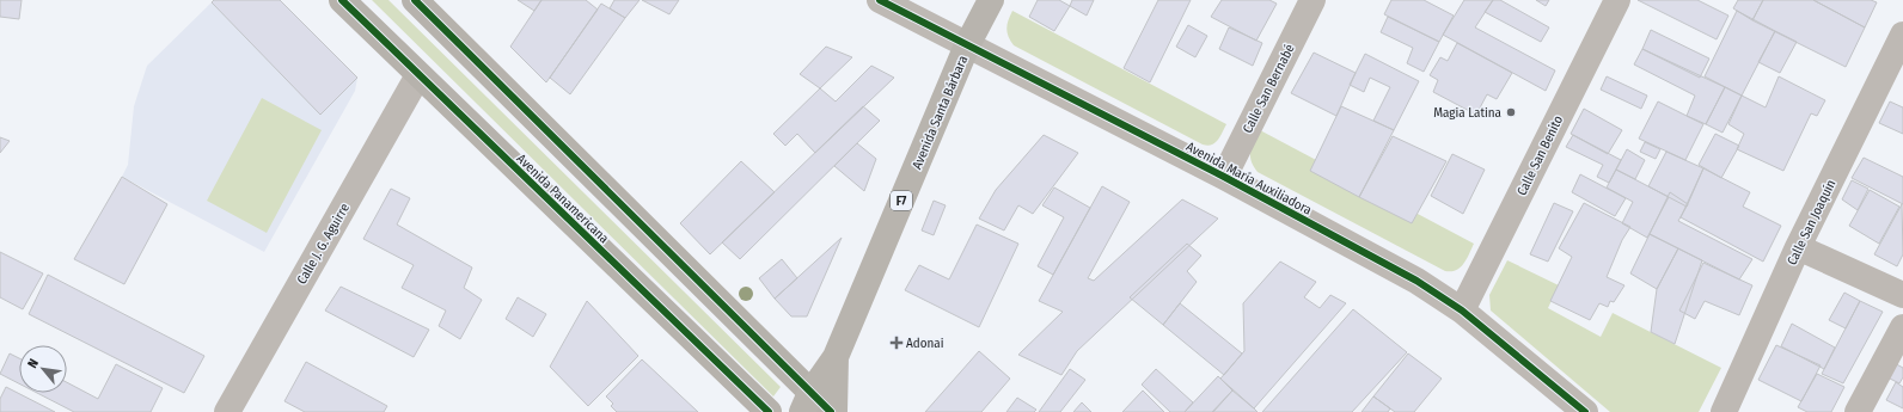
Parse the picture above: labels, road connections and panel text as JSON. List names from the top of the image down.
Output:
{
  "streets": {
    "highway": ["Avenida Santa Bárbara", "F7"],
    "main road": ["Avenida Panamericana"],
    "street": [
      "Calle San Bernabé",
      "Calle San Benito",
      "Avenida María Auxiliadora",
      "Calle San Joaquín",
      "Calle J. G. Aguirre"
    ]
  },
  "crossings": [
    ["Calle San Bernabé", "Avenida María Auxiliadora"],
    ["Avenida Santa Bárbara", "Avenida María Auxiliadora"],
    ["Avenida Santa Bárbara", "F7"],
    ["Calle San Benito", "Avenida María Auxiliadora"],
    ["Avenida Panamericana", "Calle J. G. Aguirre"]
  ],
  "places": {
    "other": ["Magia Latina"],
    "health": ["Adonai"]
  },
  "north": "top left"
}
